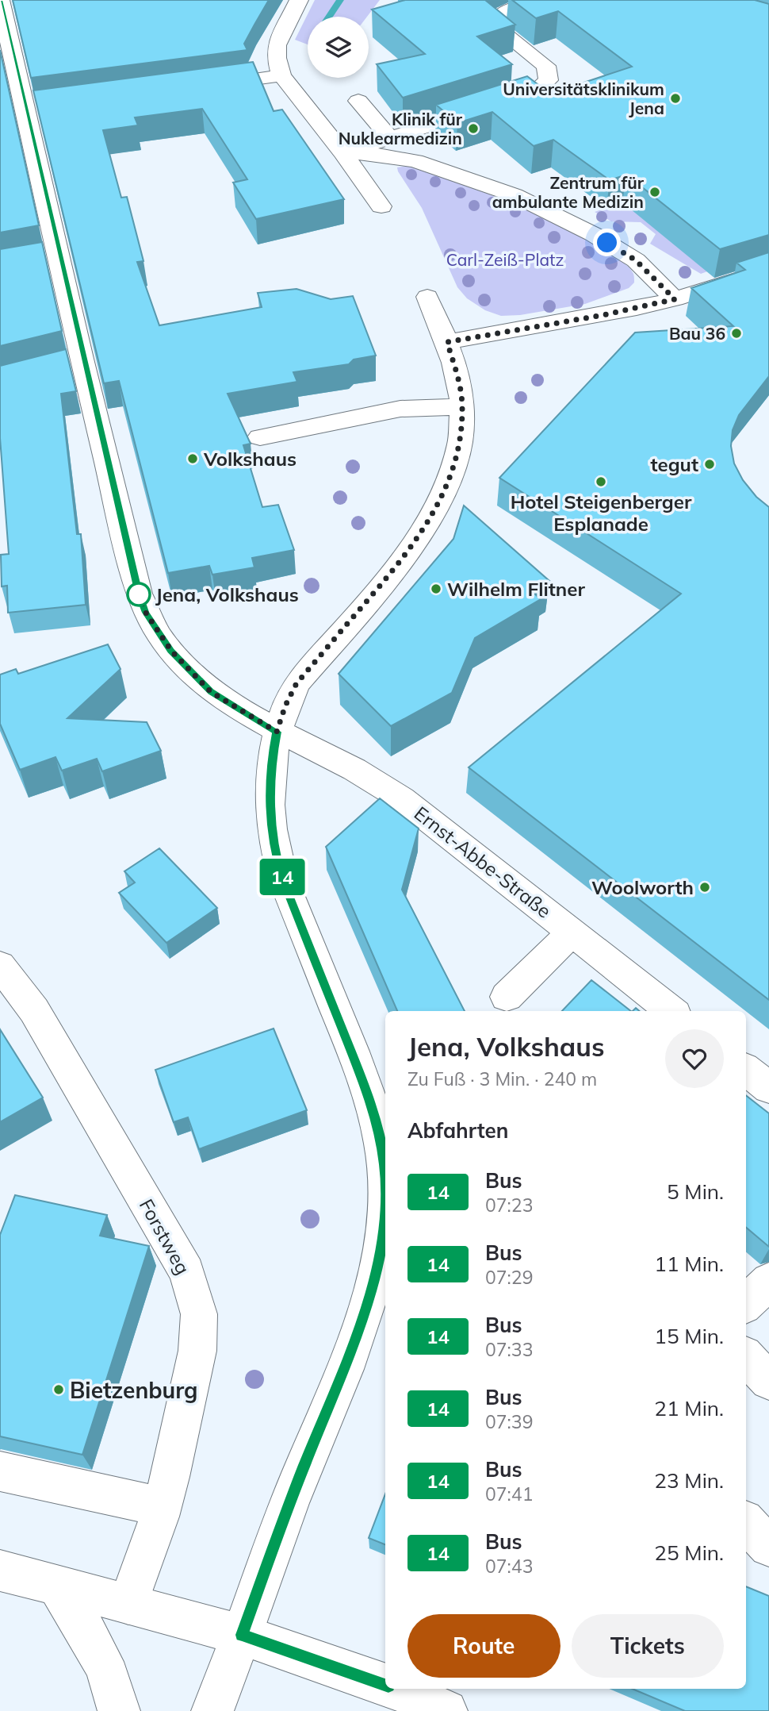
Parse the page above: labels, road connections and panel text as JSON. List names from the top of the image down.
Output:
{
  "streets": {
    "street": ["Ernst-Abbe-Straße", "Forstweg"]
  },
  "parks": ["Carl-Zeiß-Platz"],
  "places": [
    "Universitätsklinikum Jena",
    "Klinik für Nuklearmedizin",
    "Zentrum für ambulante Medizin",
    "Bau 36",
    "Volkshaus",
    "tegut",
    "Hotel Steigenberger Esplanade",
    "Wilhelm Flitner",
    "Jena, Volkshaus",
    "Woolworth",
    "Bietzenburg"
  ],
  "lines": ["bus line 14"],
  "page": {
    "on_map": "14",
    "heading": [
      ["Jena, Volkshaus", "Zu Fuß · 3 Min. · 240 m"],
      "Abfahrten"
    ],
    "list": [
      {
        "mark": "14",
        "name": "Bus",
        "note": "07:23",
        "value": "5 Min."
      },
      {
        "mark": "14",
        "name": "Bus",
        "note": "07:29",
        "value": "11 Min."
      },
      {
        "mark": "14",
        "name": "Bus",
        "note": "07:33",
        "value": "15 Min."
      },
      {
        "mark": "14",
        "name": "Bus",
        "note": "07:39",
        "value": "21 Min."
      },
      {
        "mark": "14",
        "name": "Bus",
        "note": "07:41",
        "value": "23 Min."
      },
      {
        "mark": "14",
        "name": "Bus",
        "note": "07:43",
        "value": "25 Min."
      }
    ],
    "buttons": ["Route", "Tickets"]
  }
}
